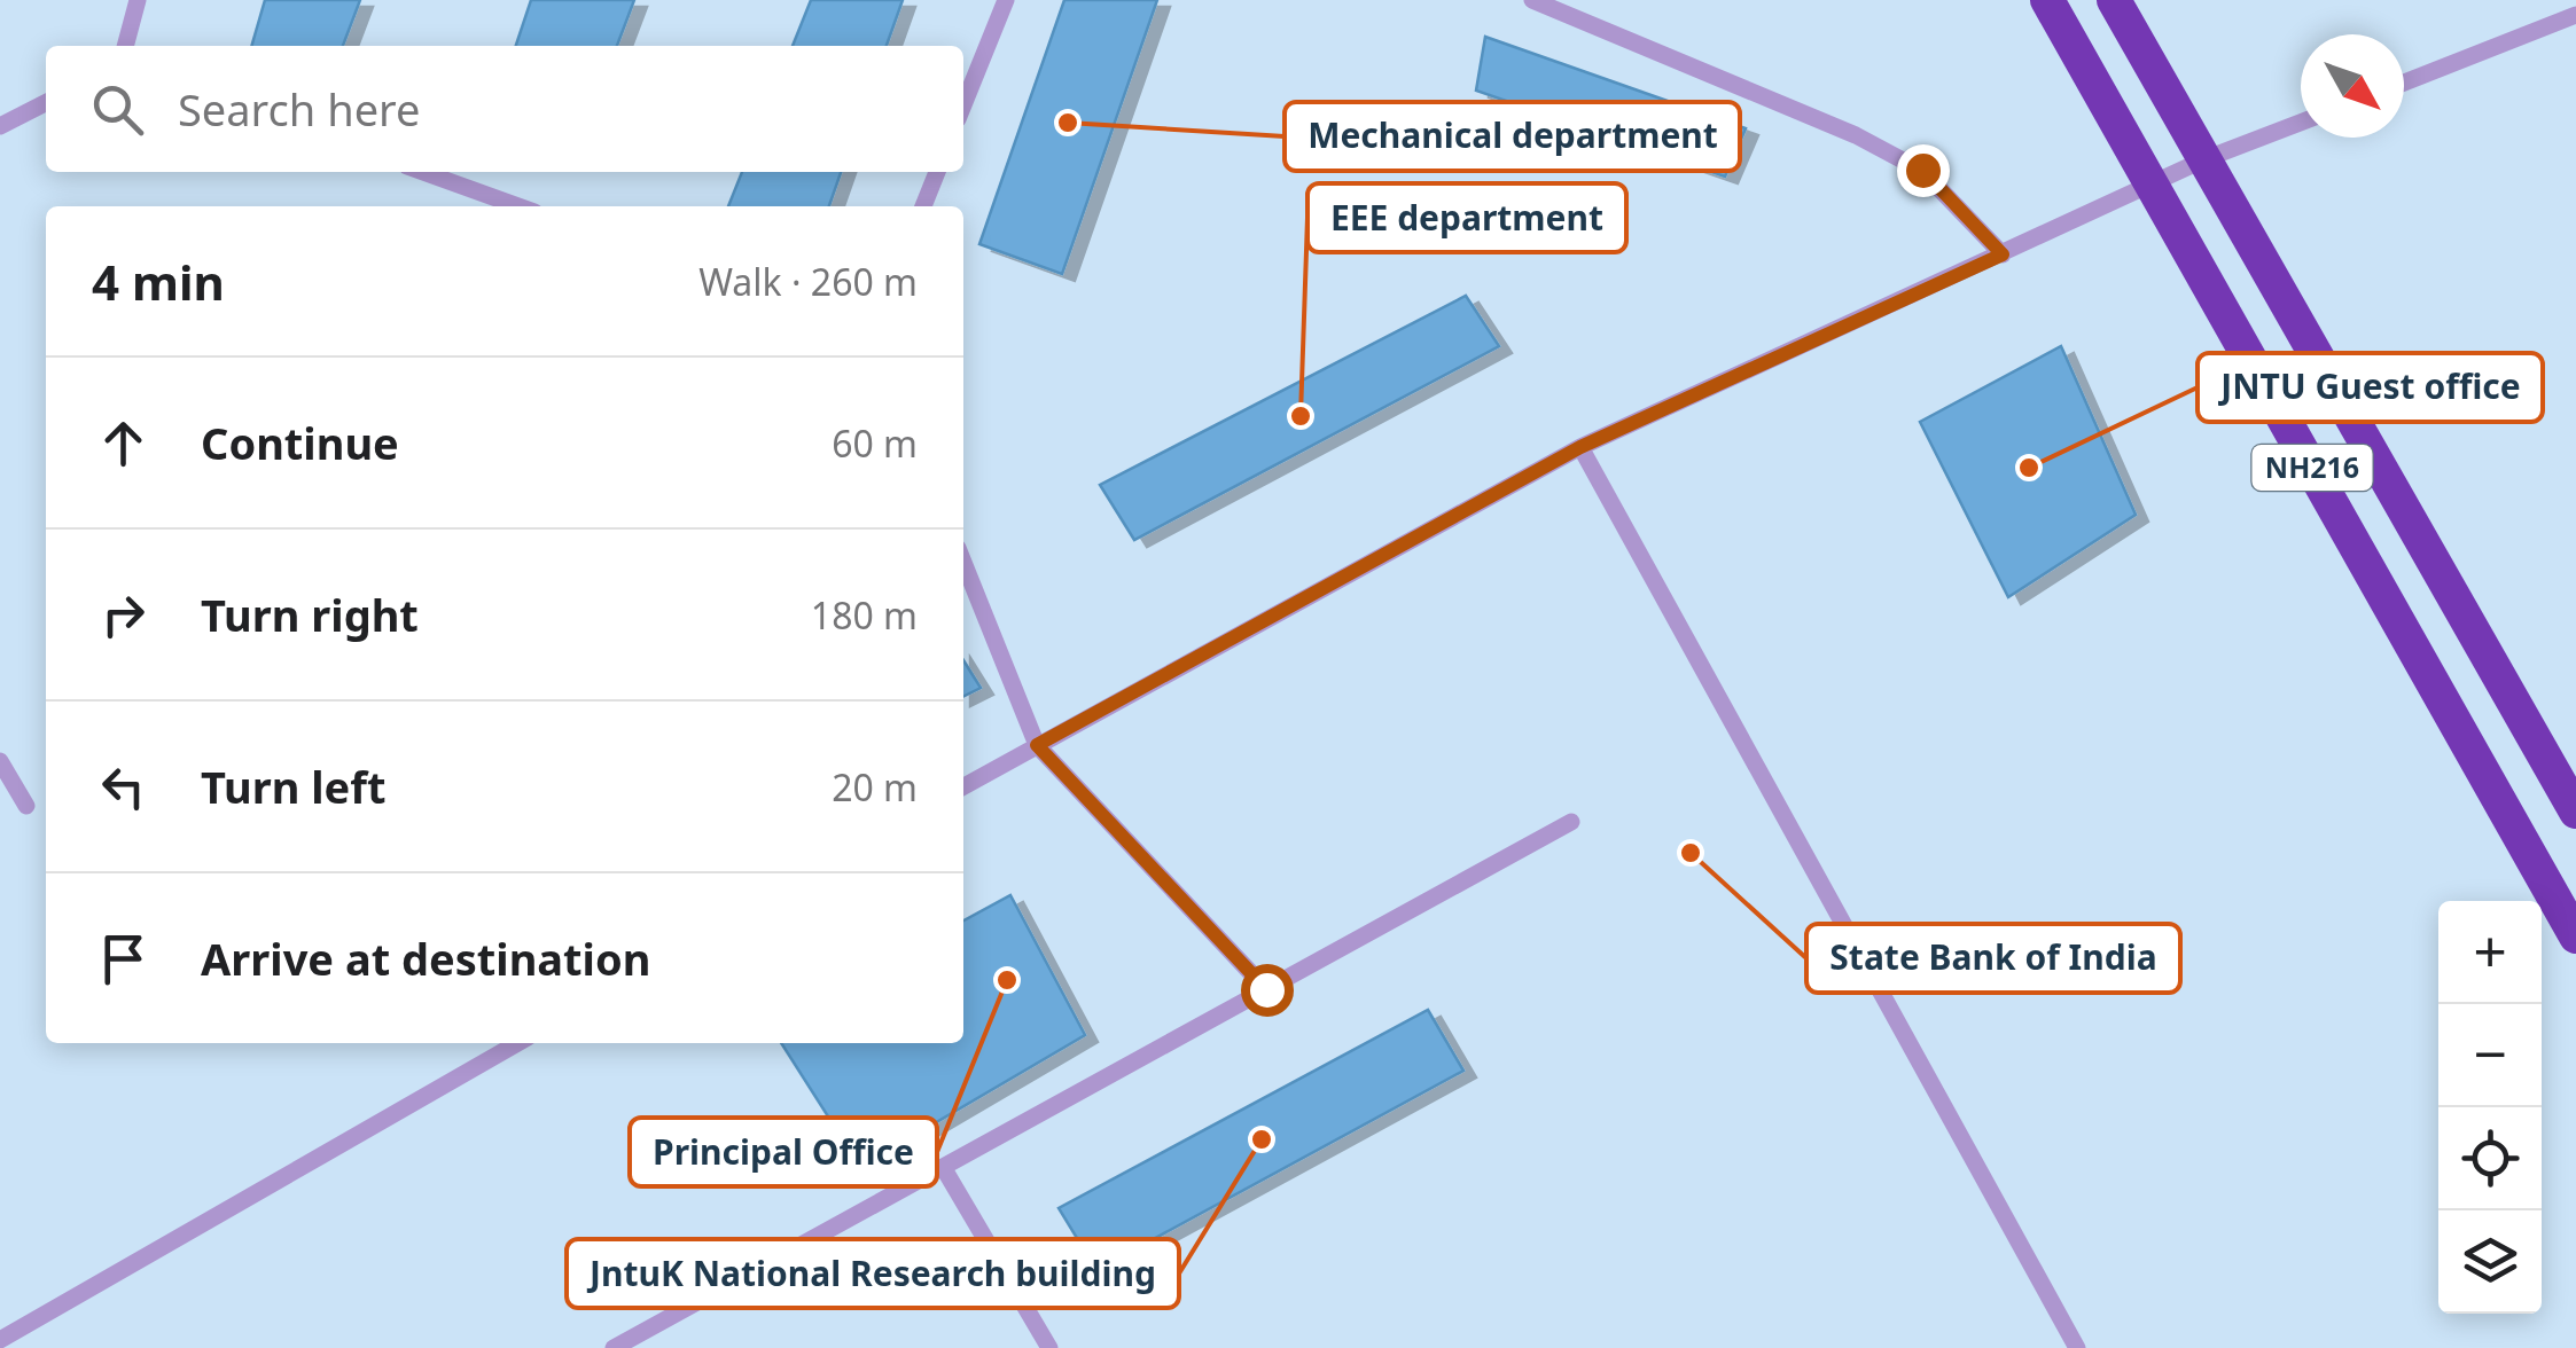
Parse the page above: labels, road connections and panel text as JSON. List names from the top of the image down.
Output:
{
  "streets": {
    "highway": ["NH216"]
  },
  "places": [
    "Mechanical department",
    "EEE department",
    "JNTU Guest office",
    "State Bank of India",
    "Principal Office",
    "JntuK National Research building"
  ],
  "north": "bottom right",
  "page": {
    "search": "Search here",
    "heading": ["4 min", "Walk · 260 m"],
    "list": [
      ["Continue", "60 m"],
      ["Turn right", "180 m"],
      ["Turn left", "20 m"],
      "Arrive at destination"
    ],
    "map_buttons": ["+", "−"]
  }
}
